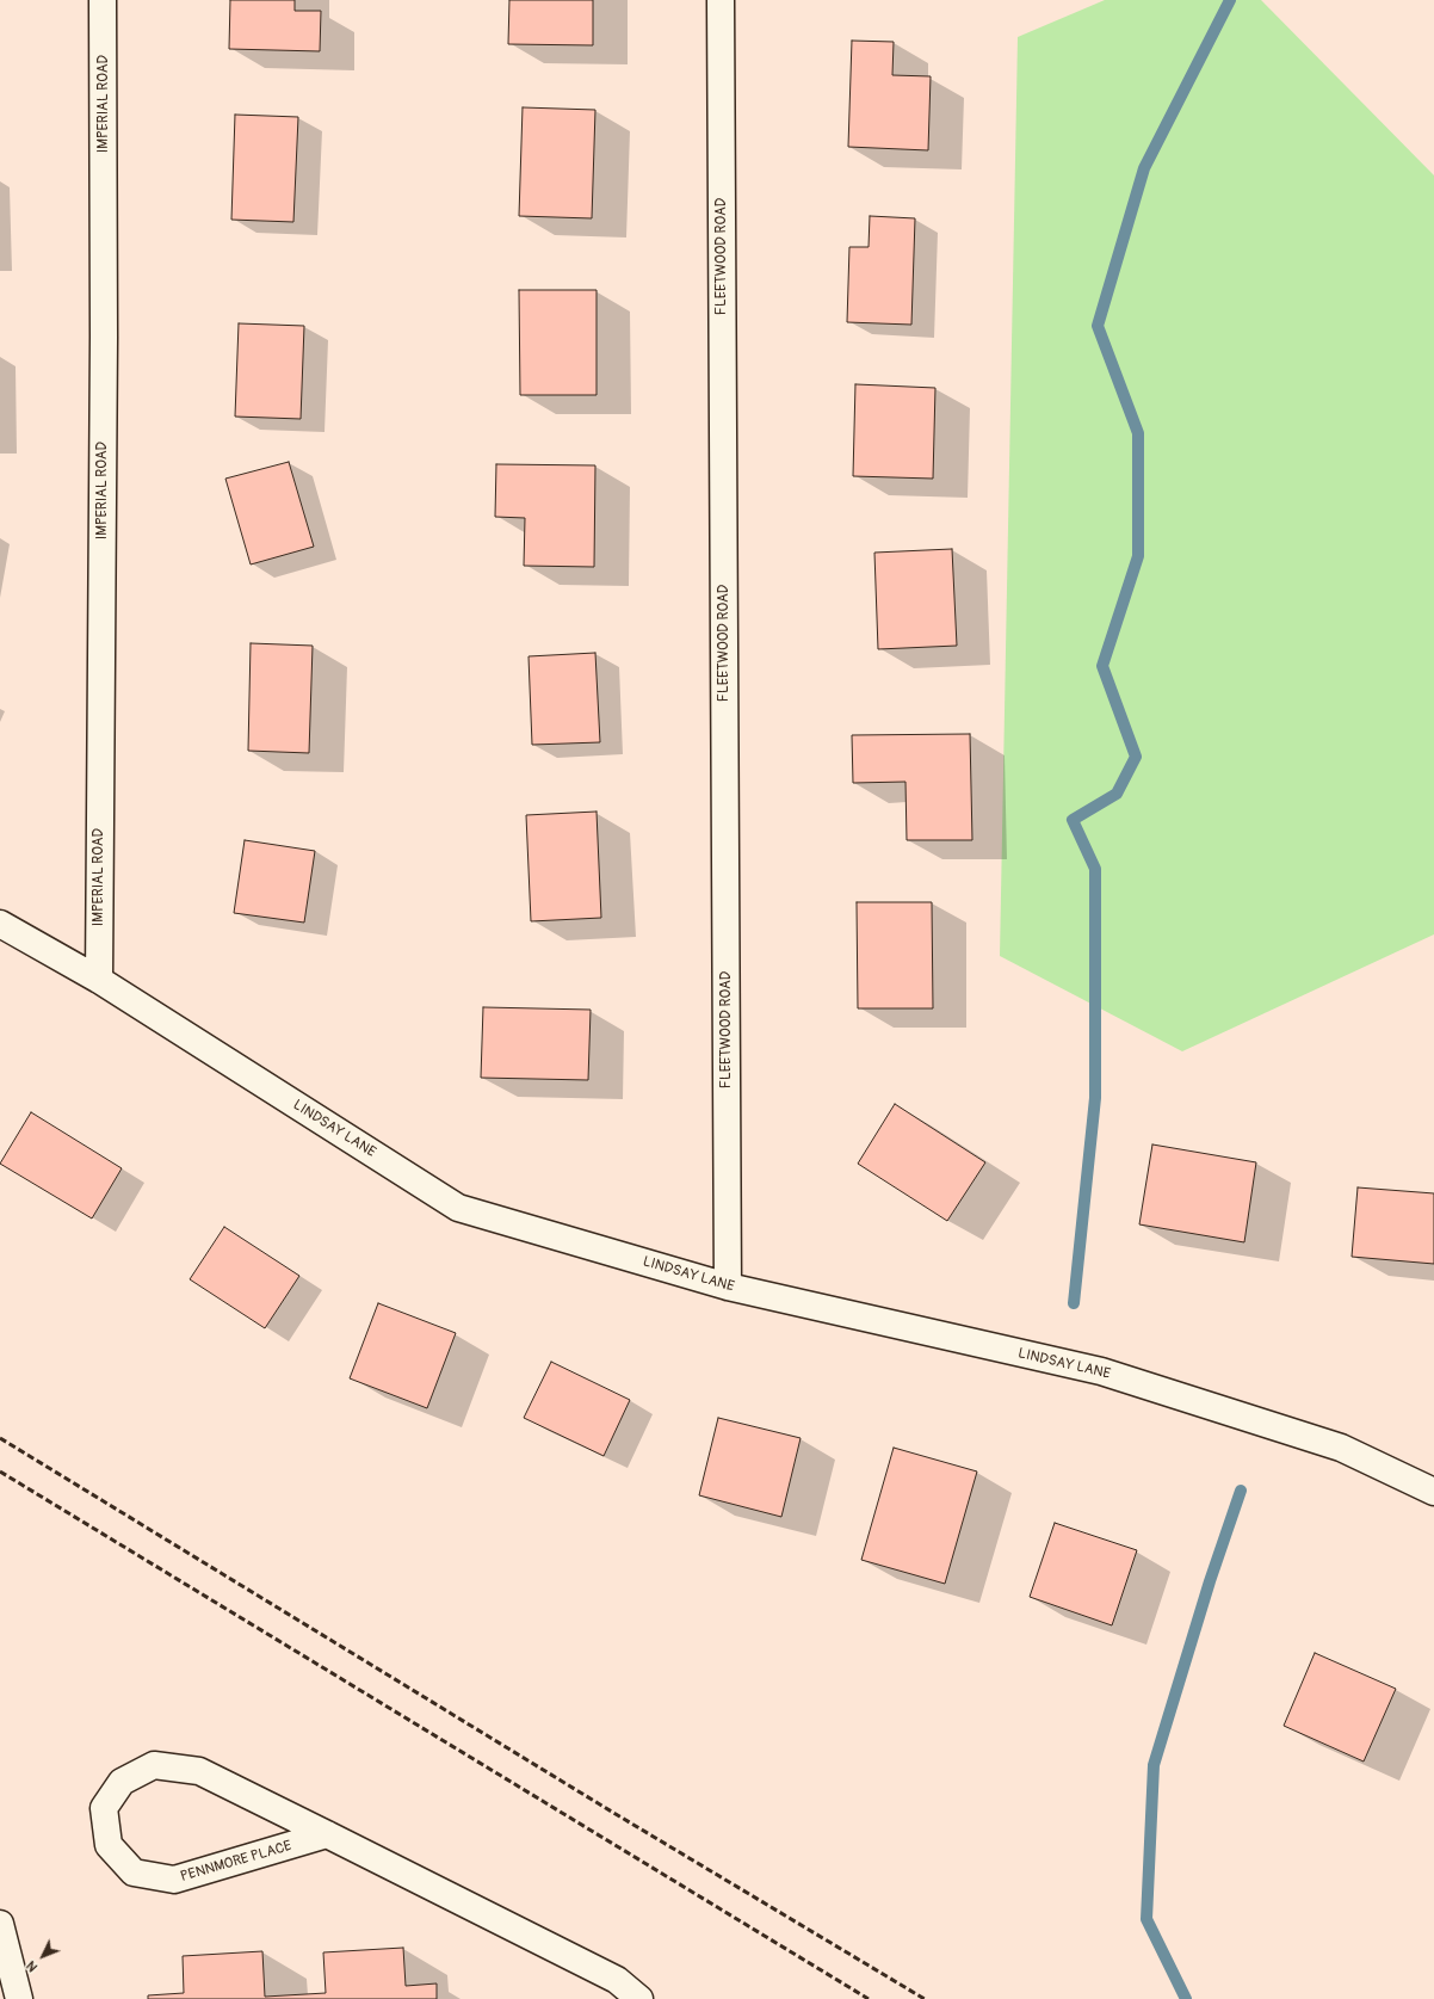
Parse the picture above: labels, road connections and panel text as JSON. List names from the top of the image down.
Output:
{
  "streets": {
    "street": [
      "IMPERIAL ROAD",
      "FLEETWOOD ROAD",
      "LINDSAY LANE",
      "PENNMORE PLACE"
    ]
  },
  "crossings": [
    ["IMPERIAL ROAD", "LINDSAY LANE"],
    ["FLEETWOOD ROAD", "LINDSAY LANE"]
  ],
  "north": "bottom left"
}
